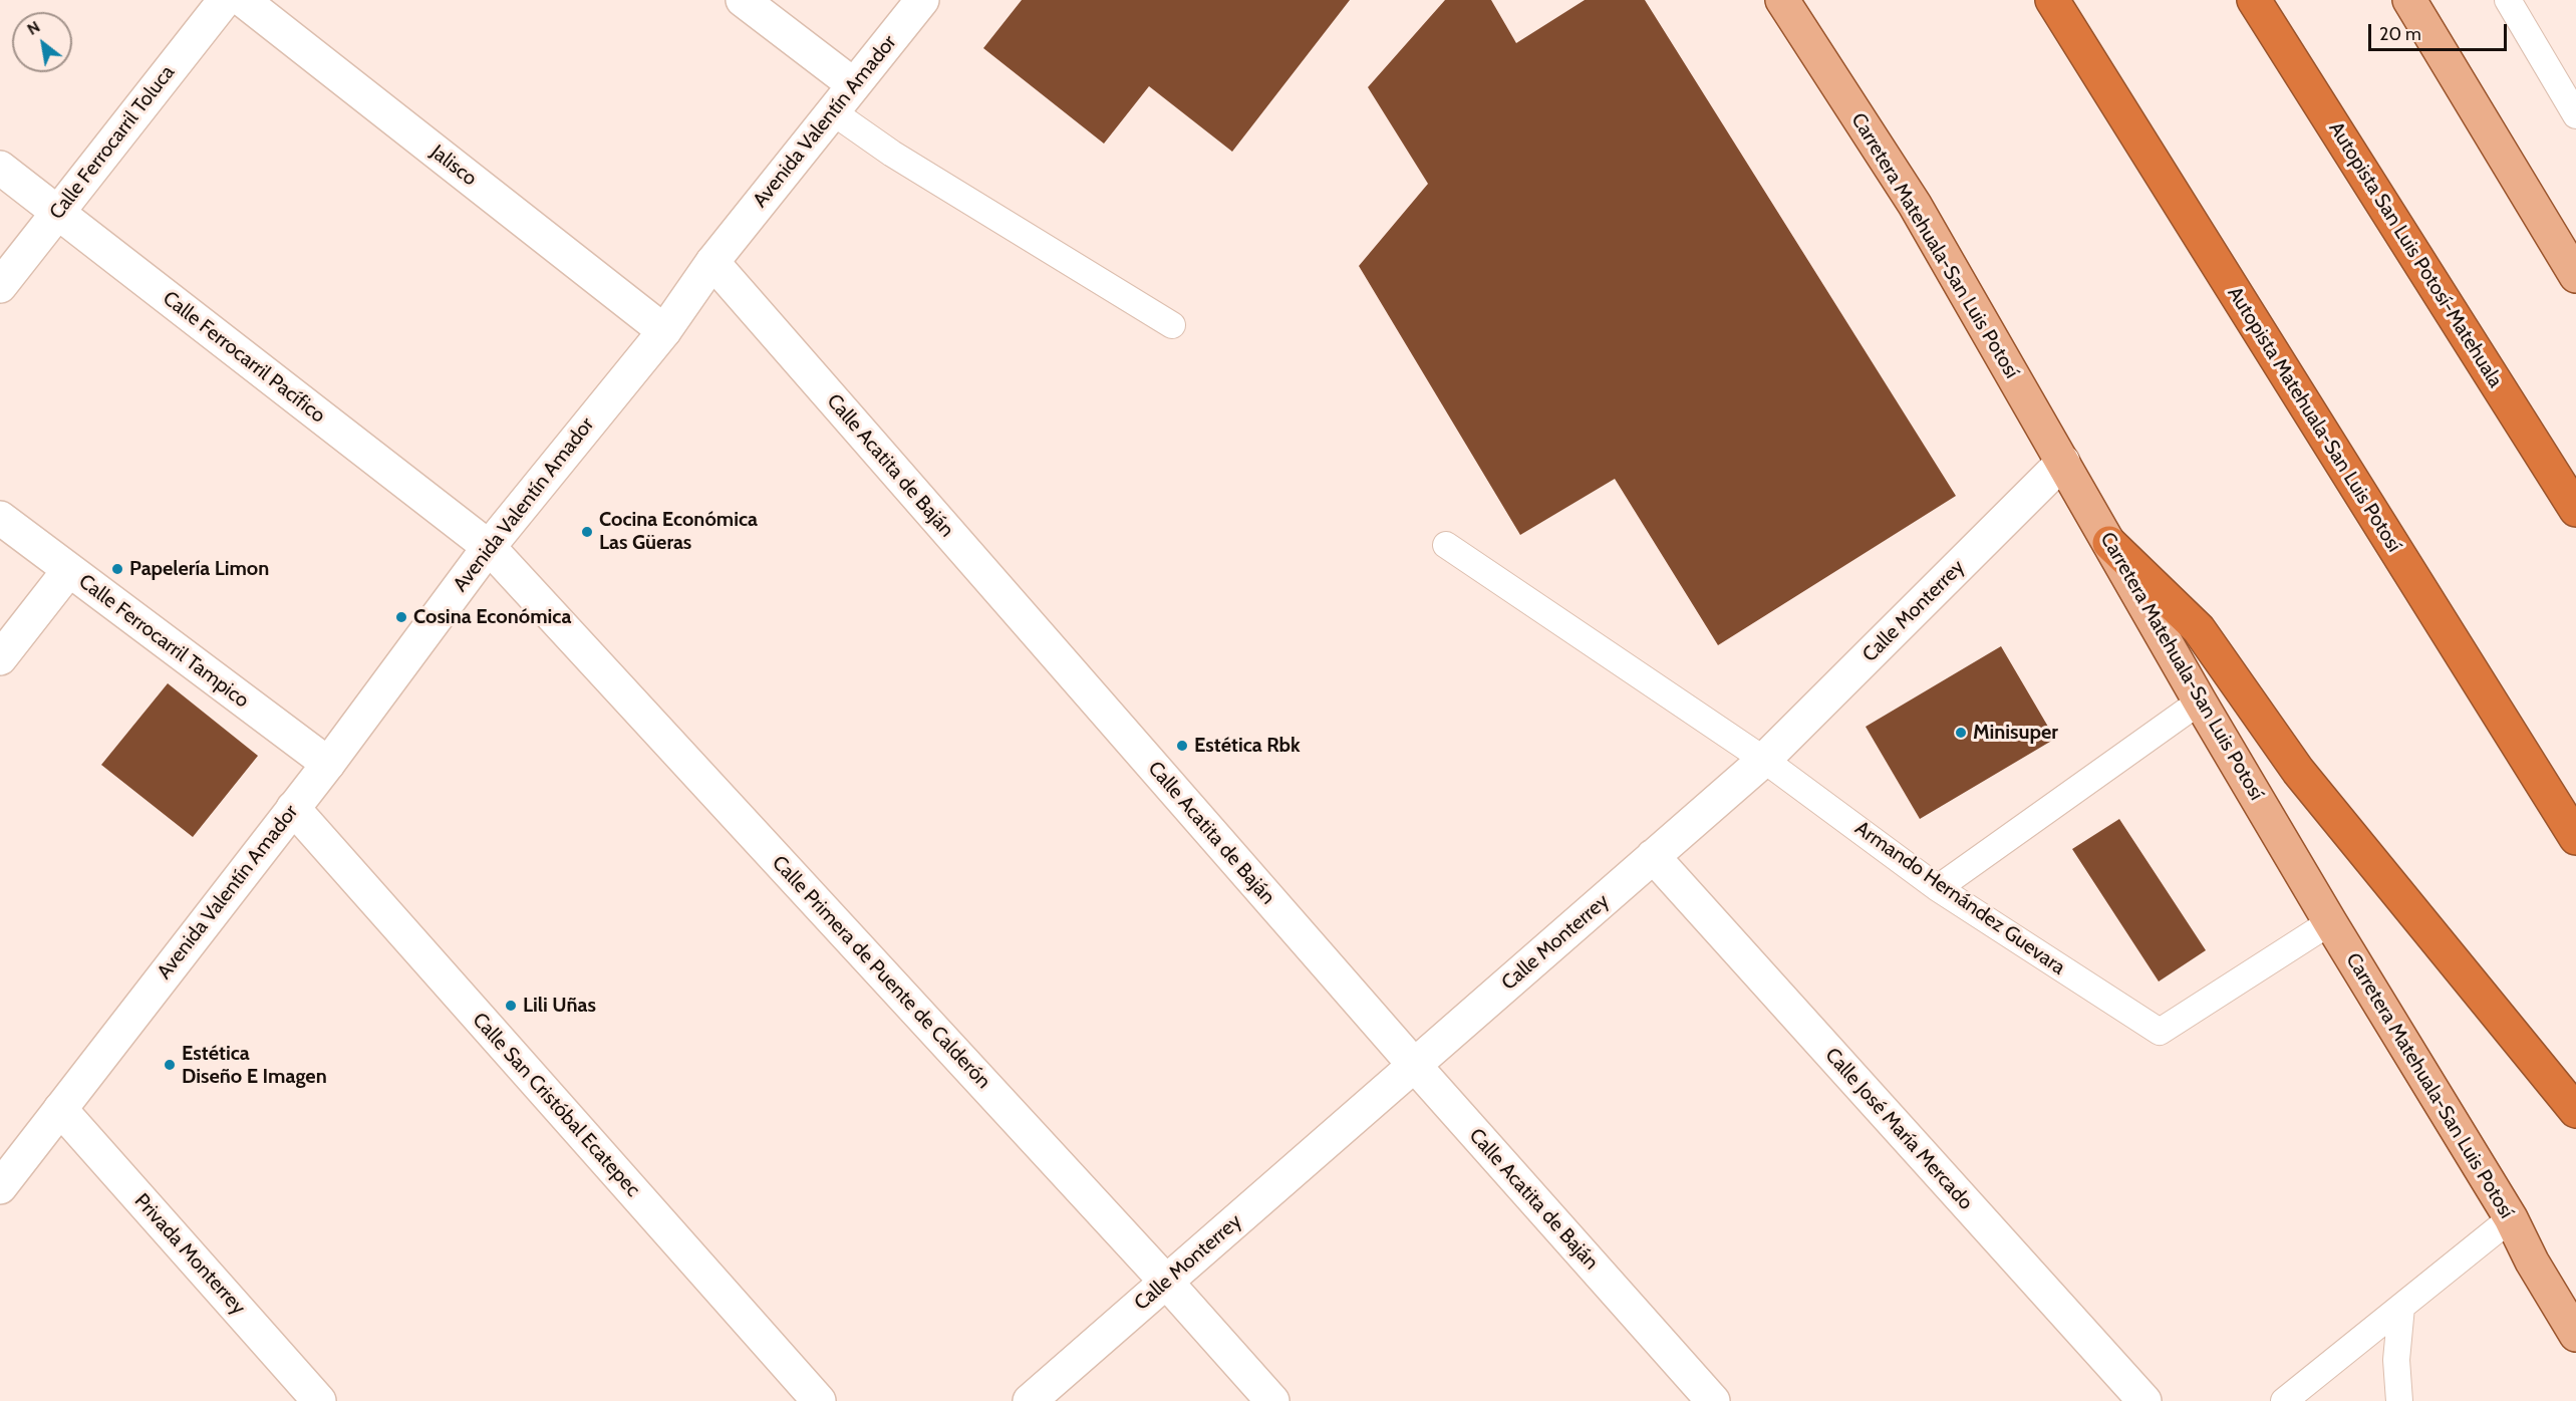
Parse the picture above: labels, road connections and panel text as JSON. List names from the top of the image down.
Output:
{
  "streets": {
    "highway": ["Autopista San Luis Potosí-Matehuala", "Autopista Matehuala-San Luis Potosí"],
    "main road": ["Carretera Matehuala-San Luis Potosí"],
    "street": [
      "Avenida Valentín Amador",
      "Calle Ferrocarril Toluca",
      "Jalisco",
      "Calle Ferrocarril Pacífico",
      "Calle Acatita de Baján",
      "Calle Monterrey",
      "Calle Ferrocarril Tampico",
      "Calle Primera de Puente de Calderón",
      "Calle San Cristóbal Ecatepec",
      "Calle José María Mercado",
      "Privada Monterrey"
    ],
    "lane": ["Armando Hernández Guevara"]
  },
  "crossings": [
    ["Avenida Valentín Amador", "Jalisco"],
    ["Avenida Valentín Amador", "Calle Ferrocarril Pacífico"],
    ["Avenida Valentín Amador", "Calle Acatita de Baján"],
    ["Avenida Valentín Amador", "Calle Ferrocarril Tampico"],
    ["Avenida Valentín Amador", "Calle Primera de Puente de Calderón"],
    ["Avenida Valentín Amador", "Calle San Cristóbal Ecatepec"],
    ["Avenida Valentín Amador", "Privada Monterrey"],
    ["Calle Ferrocarril Toluca", "Calle Ferrocarril Pacífico"],
    ["Carretera Matehuala-San Luis Potosí", "Calle Monterrey"],
    ["Carretera Matehuala-San Luis Potosí", "Armando Hernández Guevara"],
    ["Calle Ferrocarril Pacífico", "Calle Primera de Puente de Calderón"],
    ["Calle Acatita de Baján", "Calle Monterrey"],
    ["Calle Monterrey", "Armando Hernández Guevara"],
    ["Calle Monterrey", "Calle Primera de Puente de Calderón"],
    ["Calle Monterrey", "Calle José María Mercado"]
  ],
  "places": [
    "Cocina Económica Las Güeras",
    "Papelería Limon",
    "Cosina Económica",
    "Minisuper",
    "Estética Rbk",
    "Lili Uñas",
    "Estética Diseño E Imagen"
  ],
  "scale_bar": "20 m",
  "north": "top left"
}
